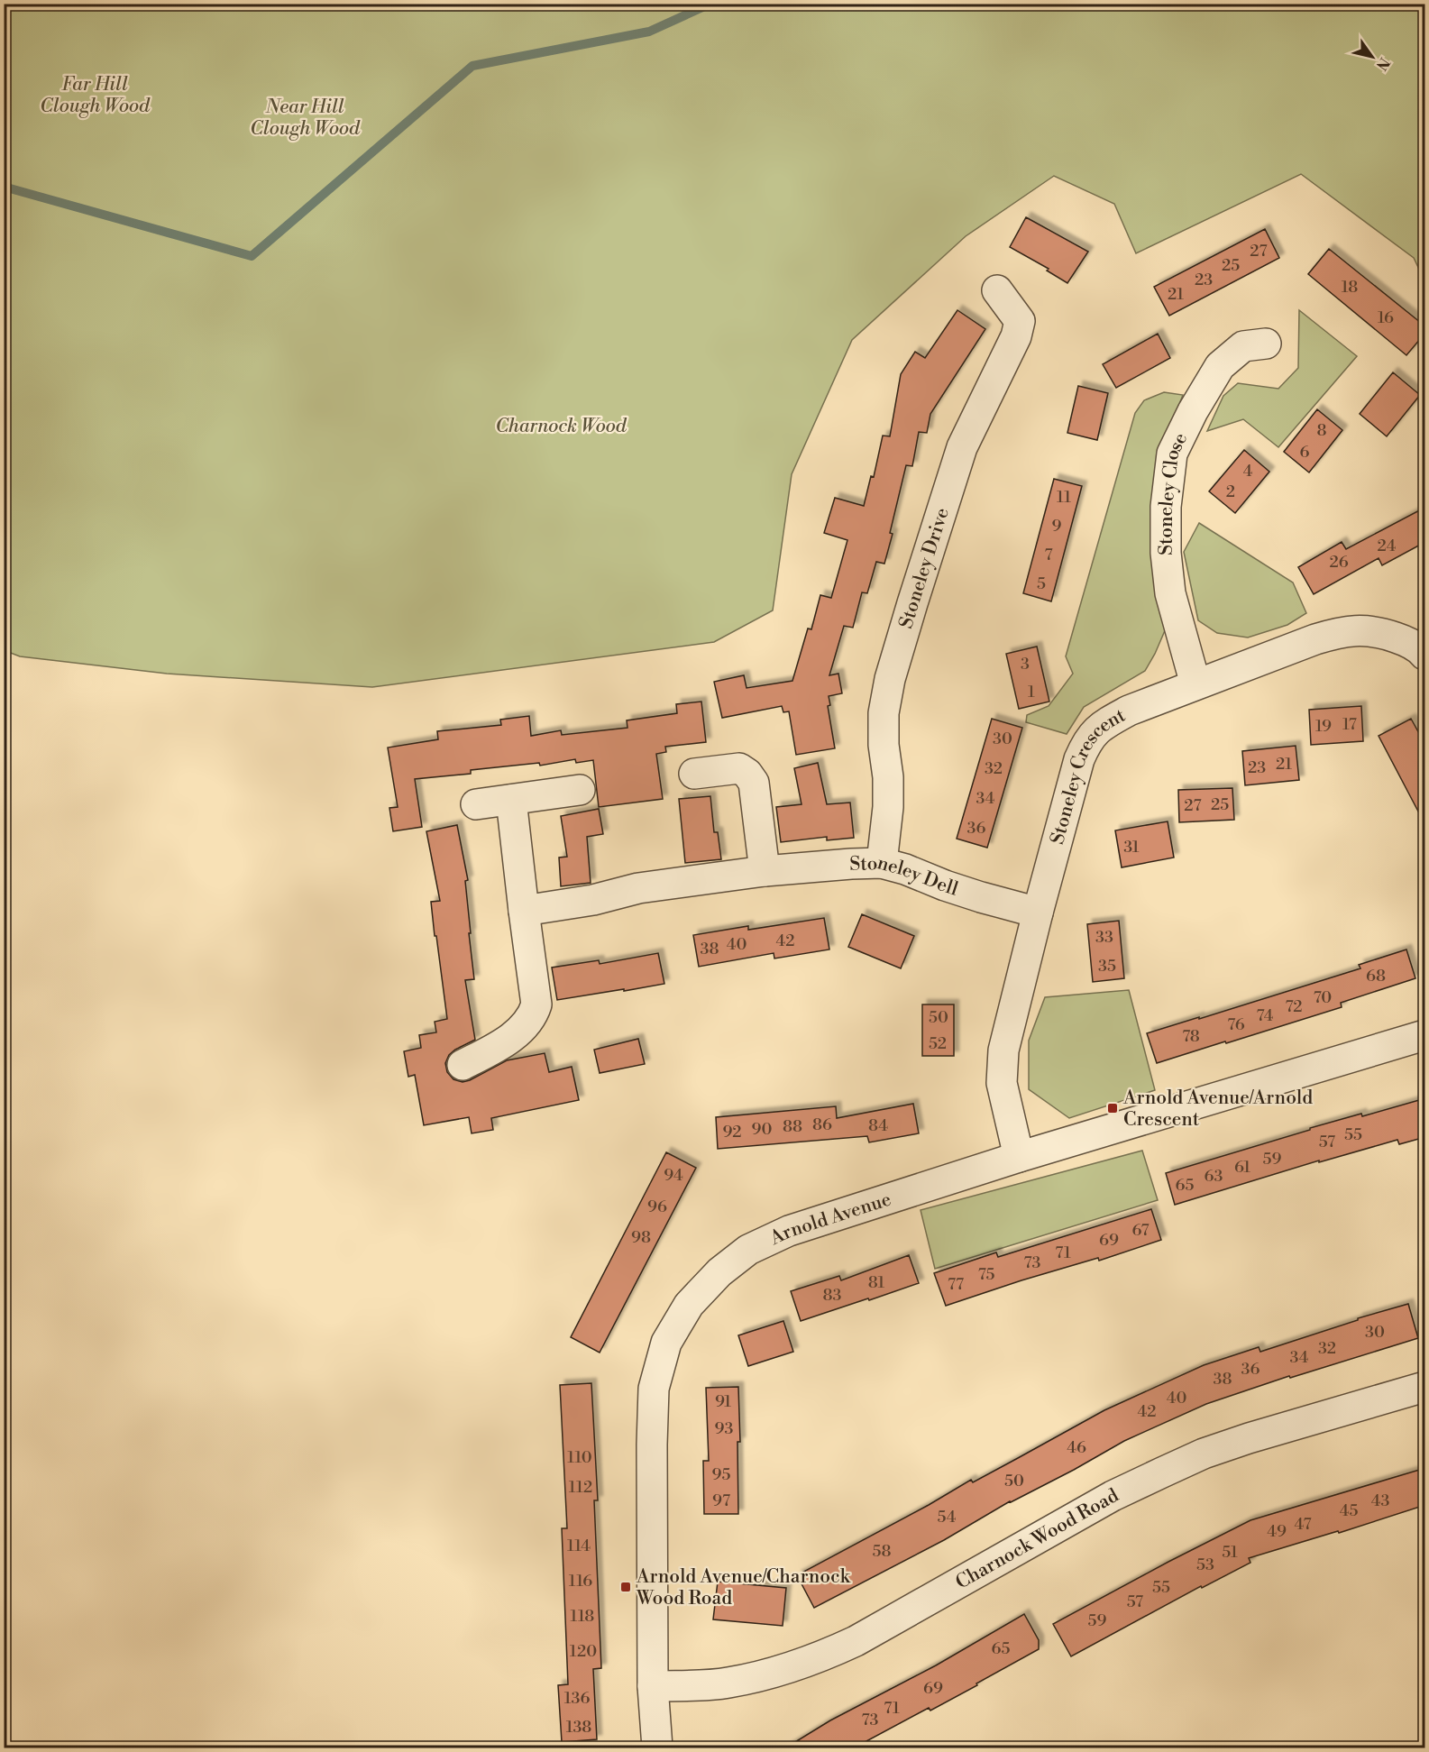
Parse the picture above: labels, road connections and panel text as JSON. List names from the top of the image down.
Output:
{
  "streets": {
    "street": [
      "Stoneley Close",
      "Stoneley Drive",
      "Stoneley Crescent",
      "Stoneley Dell",
      "Arnold Avenue",
      "Charnock Wood Road"
    ]
  },
  "crossings": [
    ["Stoneley Close", "Stoneley Crescent"],
    ["Stoneley Drive", "Stoneley Dell"],
    ["Stoneley Crescent", "Stoneley Dell"],
    ["Stoneley Crescent", "Arnold Avenue"],
    ["Arnold Avenue", "Charnock Wood Road"]
  ],
  "parks": ["Far Hill Clough Wood", "Near Hill Clough Wood", "Charnock Wood"],
  "places": {
    "transit": ["Arnold Avenue/Arnold Crescent", "Arnold Avenue/Charnock Wood Road"]
  },
  "house_numbers": [
    "27",
    "25",
    "23",
    "18",
    "21",
    "16",
    "8",
    "6",
    "4",
    "2",
    "11",
    "9",
    "24",
    "7",
    "26",
    "5",
    "3",
    "1",
    "17",
    "19",
    "30",
    "21",
    "23",
    "32",
    "34",
    "25",
    "27",
    "36",
    "31",
    "33",
    "42",
    "40",
    "38",
    "35",
    "68",
    "70",
    "72",
    "74",
    "50",
    "76",
    "78",
    "52",
    "86",
    "84",
    "88",
    "90",
    "92",
    "55",
    "57",
    "59",
    "61",
    "94",
    "63",
    "65",
    "96",
    "67",
    "98",
    "69",
    "71",
    "73",
    "75",
    "81",
    "77",
    "83",
    "30",
    "32",
    "34",
    "36",
    "38",
    "40",
    "91",
    "42",
    "93",
    "46",
    "110",
    "95",
    "50",
    "112",
    "97",
    "43",
    "45",
    "54",
    "47",
    "49",
    "114",
    "58",
    "51",
    "53",
    "116",
    "55",
    "57",
    "118",
    "59",
    "65",
    "120",
    "69",
    "136",
    "71",
    "73",
    "138"
  ],
  "north": "bottom right"
}
